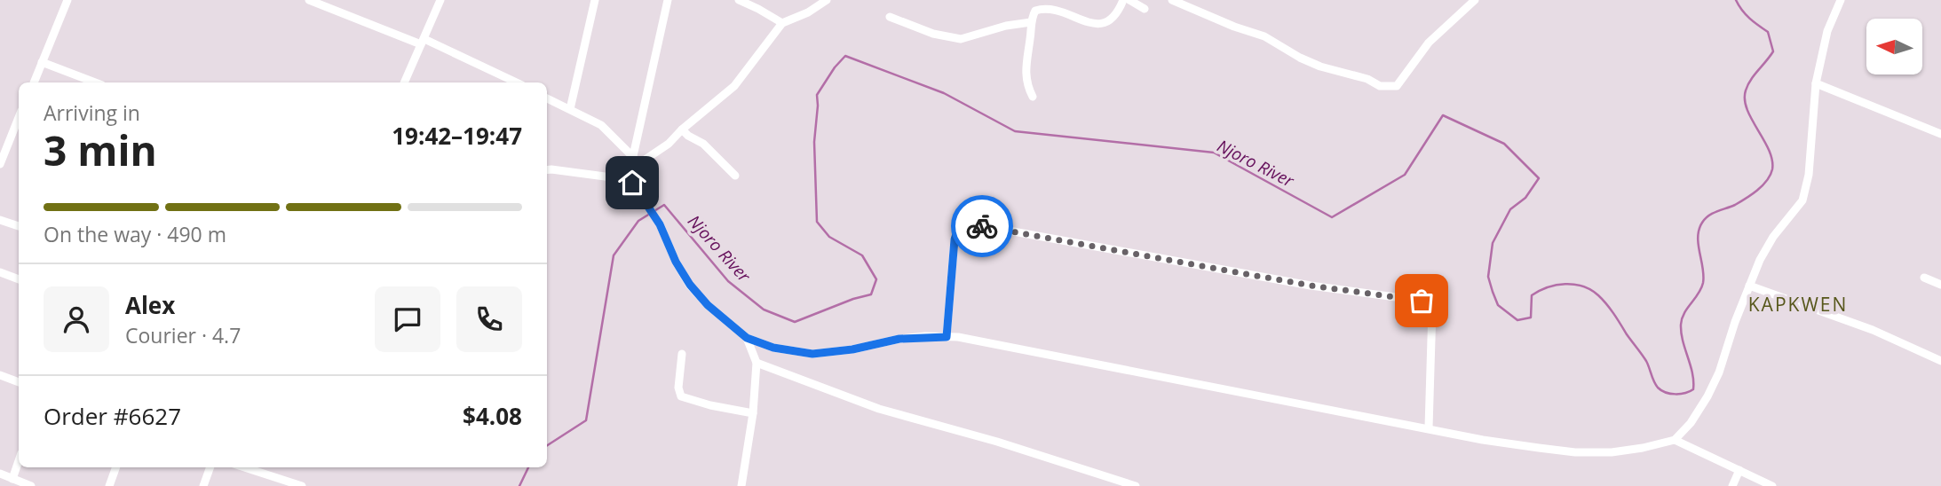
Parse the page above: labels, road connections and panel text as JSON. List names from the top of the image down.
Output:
{
  "districts": ["KAPKWEN"],
  "water": ["Njoro River"],
  "north": "left",
  "page": {
    "heading": ["3 min", "Arriving in", "19:42–19:47"],
    "panel": [
      "Alex",
      "Courier · 4.7",
      "Order #6627",
      "$4.08"
    ],
    "bar": "On the way · 490 m"
  }
}
